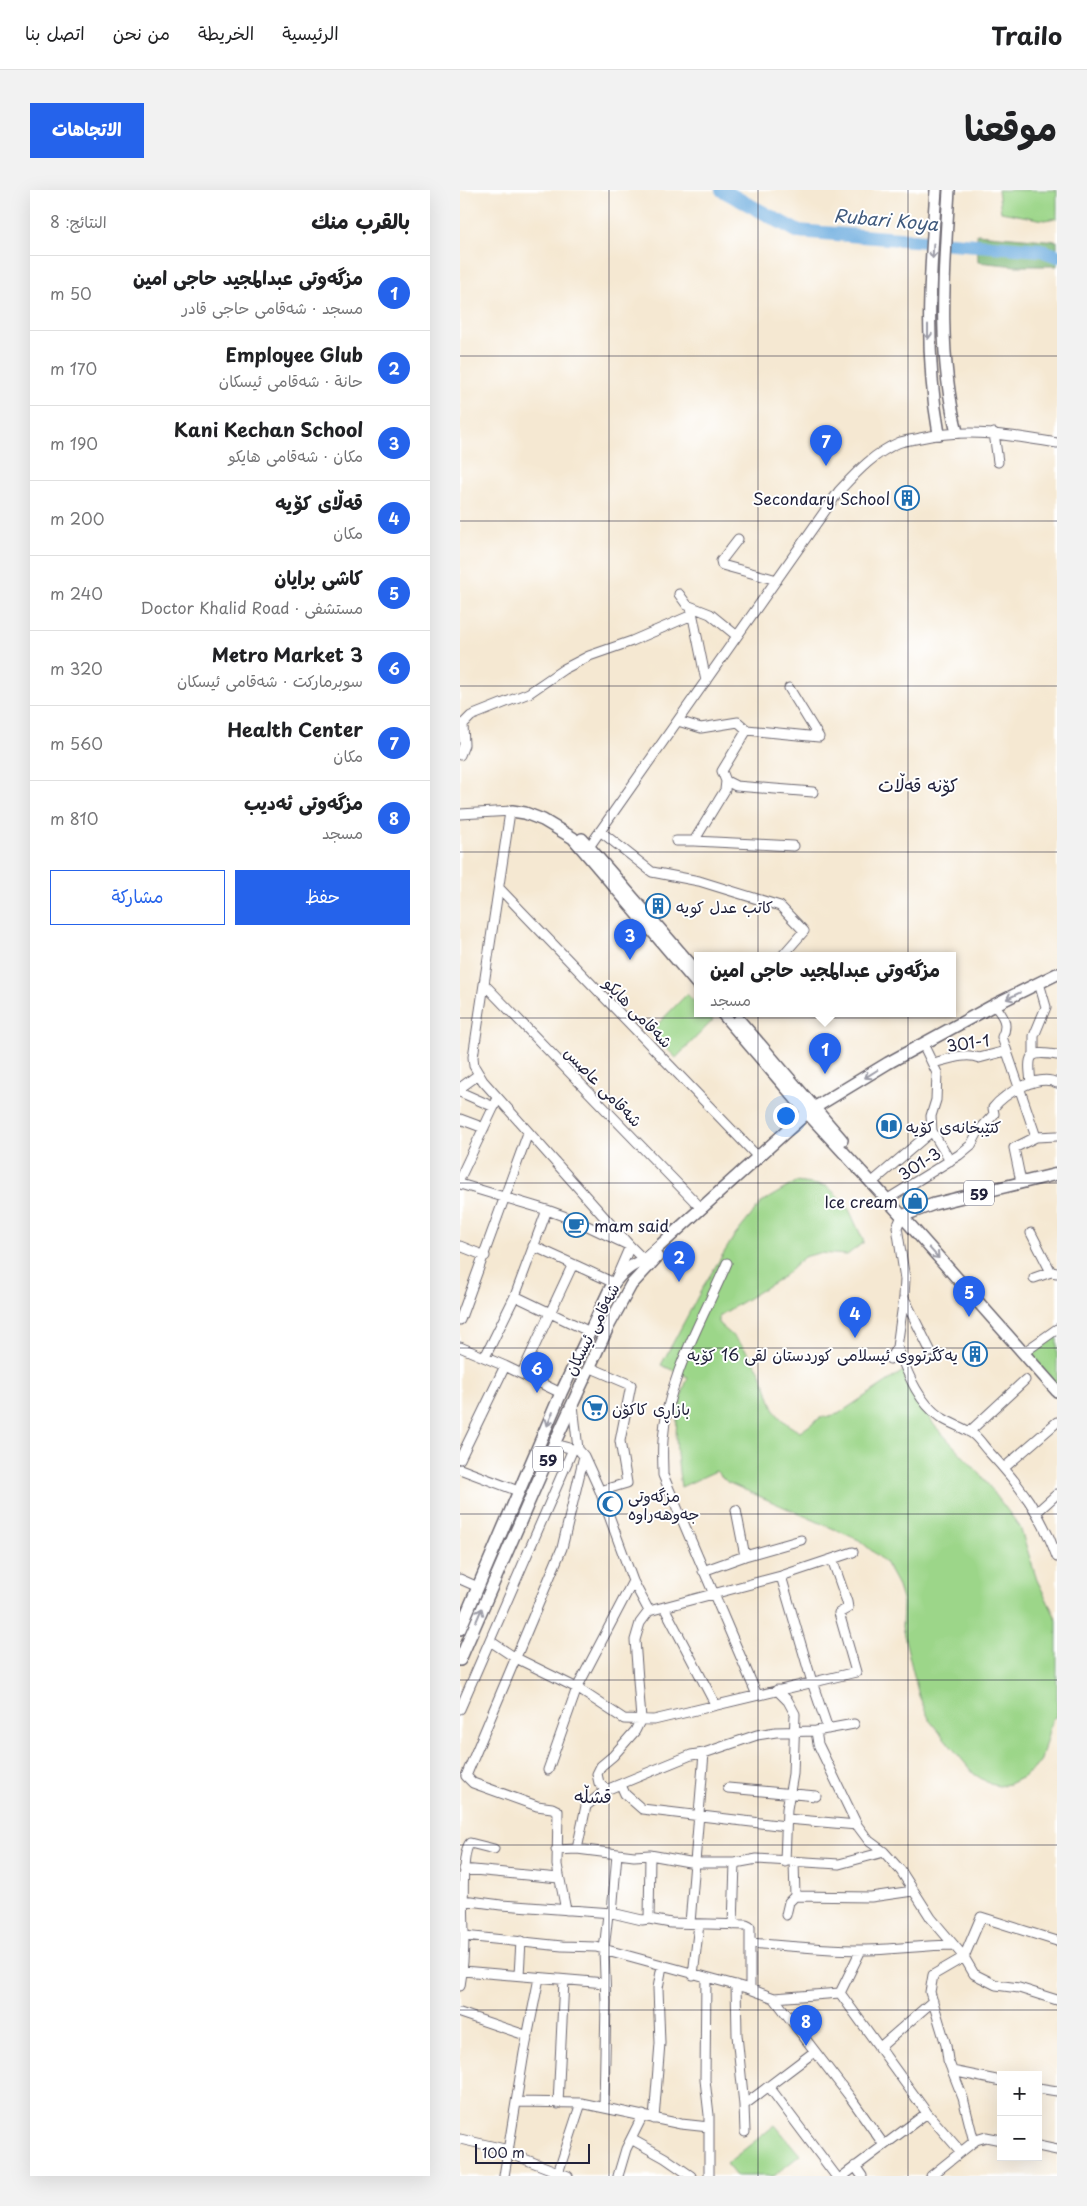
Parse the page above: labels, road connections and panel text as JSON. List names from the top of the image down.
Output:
{
  "streets": {
    "main road": ["59", "شەقامی ئیسکان"],
    "street": [
      "شه‌قامی هایكو",
      "301-1",
      "شه‌قامی عاصس",
      "301-3"
    ]
  },
  "crossings": [
    ["شه‌قامی هایكو", "59"],
    ["شه‌قامی عاصس", "59"],
    ["59", "شەقامی ئیسکان"]
  ],
  "districts": ["کۆنە قەڵات", "قشڵه‌"],
  "water": ["Rubari Koya"],
  "places": {
    "building": ["Secondary School", "كاتب عدل كويه", "يه‌كگرتووی ئیسلامی كوردستان لقی 16 كۆیه‌"],
    "library": ["كتێبخانه‌ی كۆیه‌"],
    "shop": ["Ice cream"],
    "cafe": ["mam said"],
    "supermarket": ["بازاڕی کاکۆن"],
    "mosque": ["مزگه‌وتی جه‌وهه‌راوه"]
  },
  "scale_bar": "100 m",
  "page": {
    "header": "Trailo",
    "nav": [
      "الرئيسية",
      "الخريطة",
      "من نحن",
      "اتصل بنا"
    ],
    "title": "موقعنا",
    "buttons": [
      "الاتجاهات",
      ["حفظ", "مشاركة"]
    ],
    "heading": ["بالقرب منك", "النتائج: 8"],
    "list": [
      {
        "mark": "1",
        "name": "مزگه‌وتی عبدالمجید حاجی امین",
        "note": "مسجد · شەقامی حاجی قادر",
        "value": "50 m"
      },
      {
        "mark": "2",
        "name": "Employee Glub",
        "note": "حانة · شەقامی ئیسکان",
        "value": "170 m"
      },
      {
        "mark": "3",
        "name": "Kani Kechan School",
        "note": "مكان · شه‌قامی هایكو",
        "value": "190 m"
      },
      {
        "mark": "4",
        "name": "قەڵای کۆیە",
        "note": "مكان",
        "value": "200 m"
      },
      {
        "mark": "5",
        "name": "كاشی برایان",
        "note": "مستشفى · Doctor Khalid Road",
        "value": "240 m"
      },
      {
        "mark": "6",
        "name": "Metro Market 3",
        "note": "سوبرماركت · شەقامی ئیسکان",
        "value": "320 m"
      },
      {
        "mark": "7",
        "name": "Health Center",
        "note": "مكان",
        "value": "560 m"
      },
      {
        "mark": "8",
        "name": "مزگەوتی ئەدیب",
        "note": "مسجد",
        "value": "810 m"
      }
    ],
    "pins": [
      "7",
      "3",
      "1",
      "2",
      "5",
      "4",
      "6",
      "8"
    ],
    "popup": ["مزگه‌وتی عبدالمجید حاجی امین", "مسجد"],
    "map_buttons": ["+", "−"],
    "scale": "100 m"
  }
}
